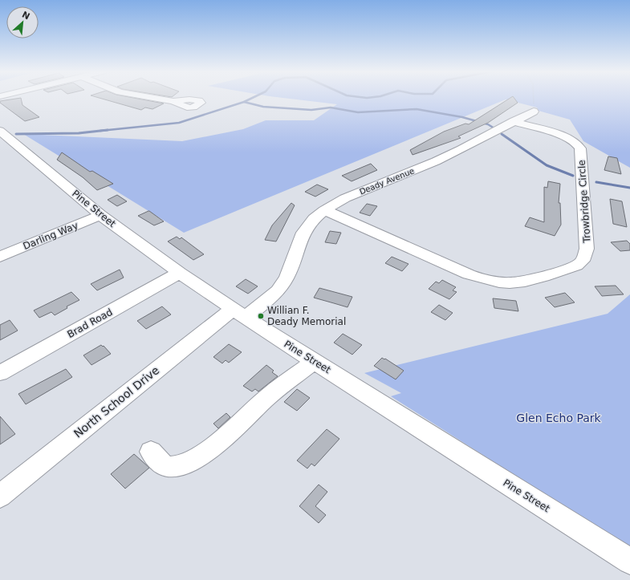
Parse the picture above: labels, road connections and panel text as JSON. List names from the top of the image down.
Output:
{
  "streets": {
    "street": [
      "Deady Avenue",
      "Trowbridge Circle",
      "Pine Street",
      "Darling Way",
      "Brad Road",
      "North School Drive"
    ]
  },
  "crossings": [
    ["Deady Avenue", "Trowbridge Circle"],
    ["Deady Avenue", "Pine Street"],
    ["Deady Avenue", "North School Drive"],
    ["Pine Street", "Darling Way"],
    ["Pine Street", "Brad Road"],
    ["Pine Street", "North School Drive"]
  ],
  "parks": ["Glen Echo Park"],
  "places": ["Willian F. Deady Memorial"],
  "north": "top right"
}
